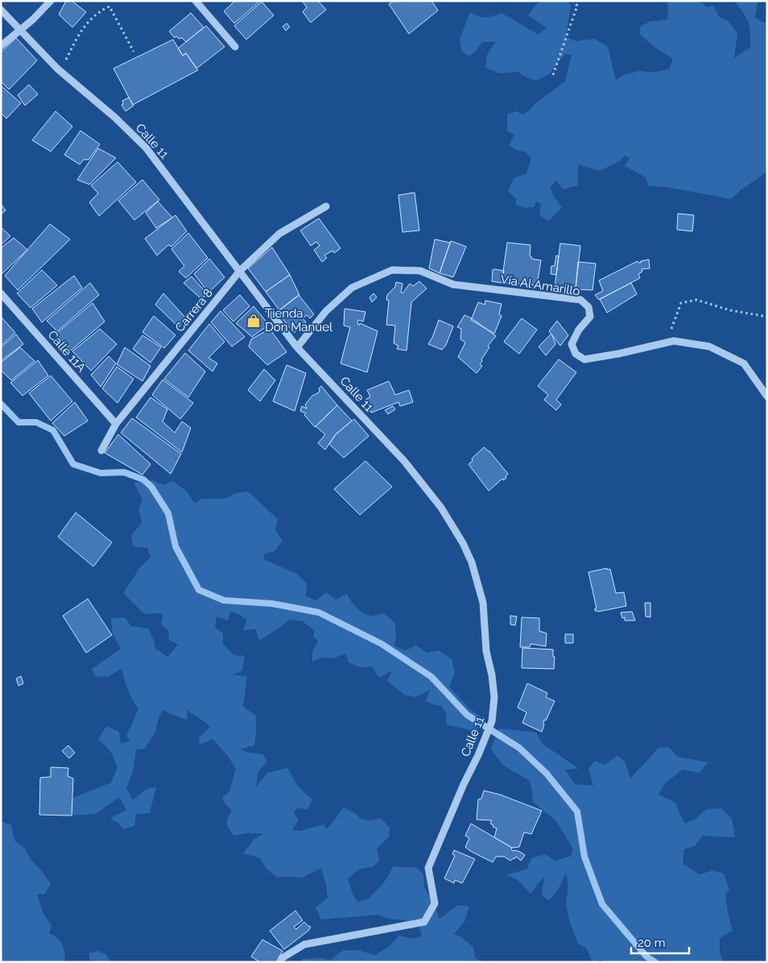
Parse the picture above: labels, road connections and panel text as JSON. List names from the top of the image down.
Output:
{
  "streets": {
    "street": [
      "Calle 11",
      "Vía Al Amarillo",
      "Carrera 8",
      "Calle 11A"
    ]
  },
  "crossings": [
    ["Calle 11", "Vía Al Amarillo"],
    ["Calle 11", "Carrera 8"],
    ["Carrera 8", "Calle 11A"]
  ],
  "places": {
    "shop": ["Tienda Don Manuel"]
  },
  "scale_bar": "20 m"
}
